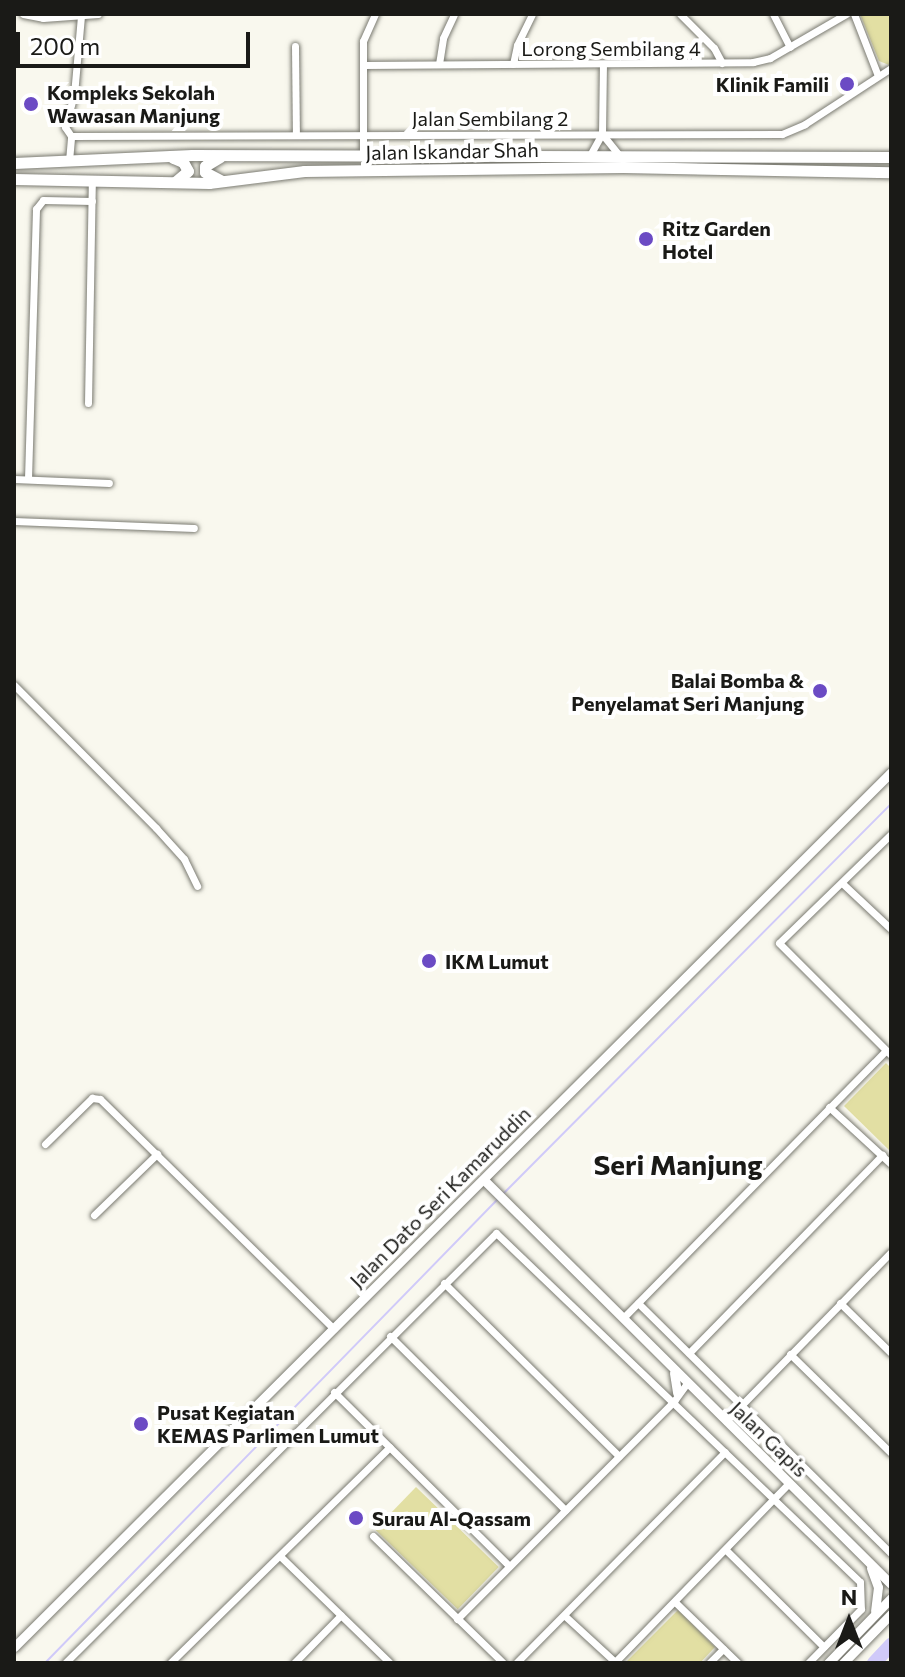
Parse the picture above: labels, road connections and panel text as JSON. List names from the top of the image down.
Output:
{
  "streets": {
    "main road": ["Jalan Iskandar Shah"],
    "street": [
      "Lorong Sembilang 4",
      "Jalan Sembilang 2",
      "Jalan Dato Seri Kamaruddin",
      "Jalan Gapis"
    ]
  },
  "crossings": [
    ["Jalan Dato Seri Kamaruddin", "Jalan Gapis"]
  ],
  "districts": ["Seri Manjung"],
  "places": [
    "Klinik Famili",
    "Kompleks Sekolah Wawasan Manjung",
    "Ritz Garden Hotel",
    "Balai Bomba & Penyelamat Seri Manjung",
    "IKM Lumut",
    "Pusat Kegiatan KEMAS Parlimen Lumut",
    "Surau Al-Qassam"
  ],
  "scale_bar": "200 m",
  "north": "top"
}
